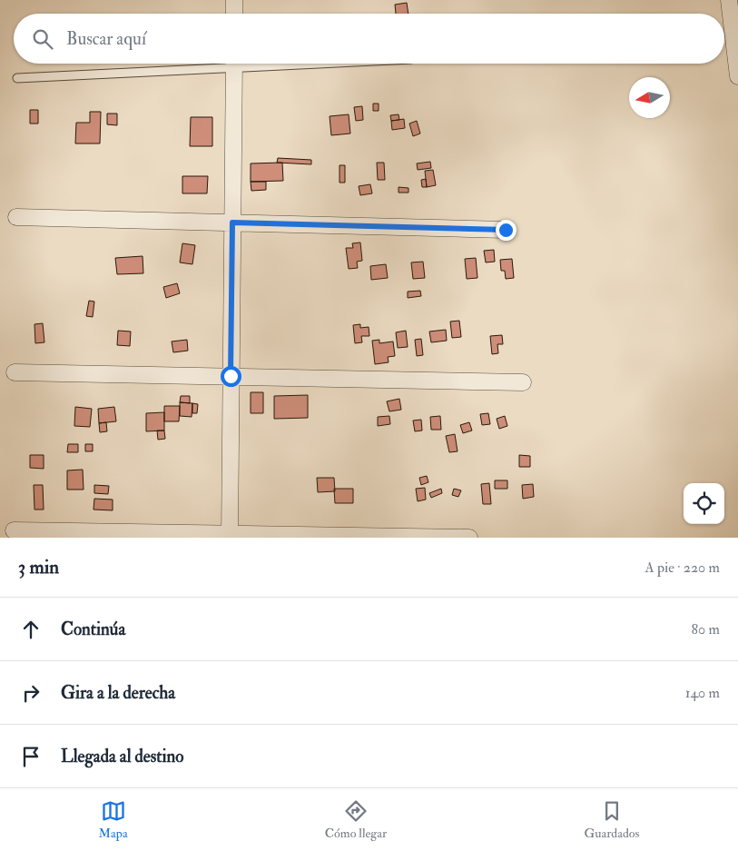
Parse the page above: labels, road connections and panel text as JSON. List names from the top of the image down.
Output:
{
  "north": "left",
  "page": {
    "search": "Buscar aquí",
    "heading": ["3 min", "A pie · 220 m"],
    "list": [
      ["Continúa", "80 m"],
      ["Gira a la derecha", "140 m"],
      "Llegada al destino"
    ],
    "nav": ["Mapa", "Cómo llegar", "Guardados"]
  }
}
